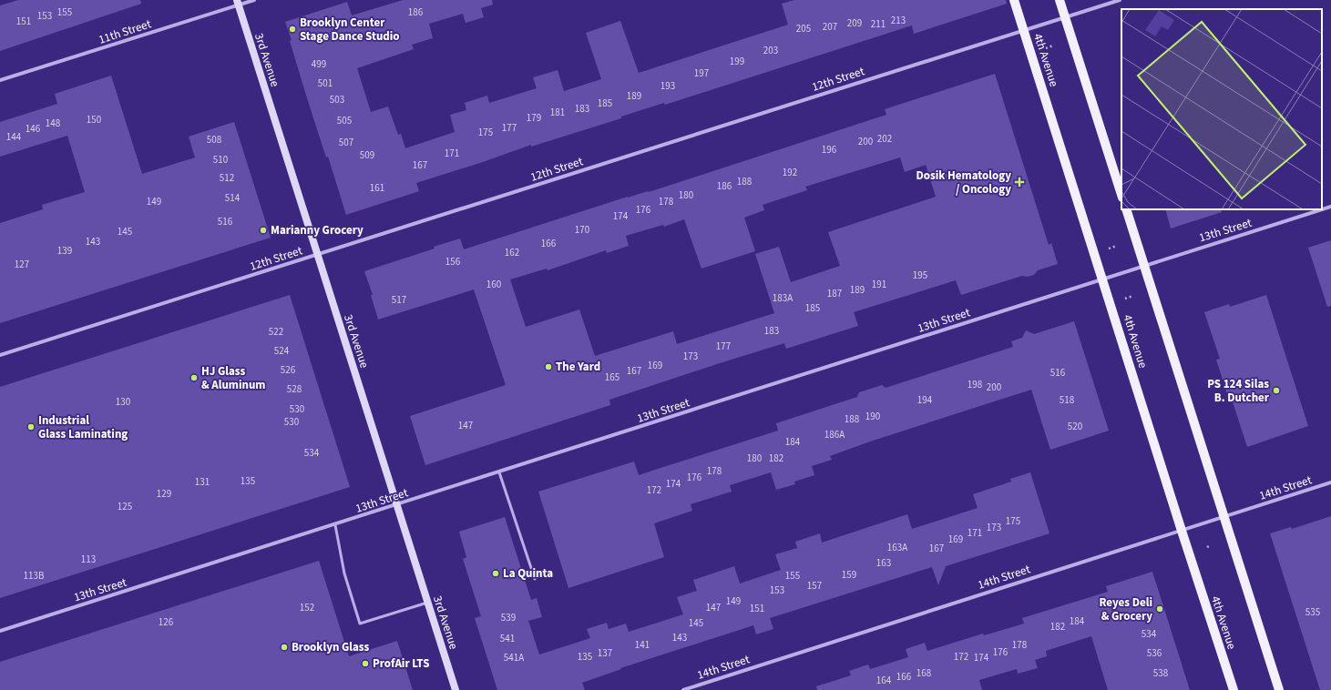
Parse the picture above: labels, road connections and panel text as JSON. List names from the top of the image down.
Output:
{
  "streets": {
    "main road": ["3rd Avenue", "4th Avenue"],
    "street": [
      "11th Street",
      "12th Street",
      "13th Street",
      "14th Street"
    ]
  },
  "crossings": [
    ["11th Street", "3rd Avenue"],
    ["3rd Avenue", "12th Street"],
    ["3rd Avenue", "13th Street"],
    ["4th Avenue", "12th Street"],
    ["4th Avenue", "13th Street"],
    ["4th Avenue", "14th Street"]
  ],
  "places": {
    "other": [
      "Brooklyn Center Stage Dance Studio",
      "Marianny Grocery",
      "The Yard",
      "HJ Glass & Aluminum",
      "PS 124 Silas B. Dutcher",
      "Industrial Glass Laminating",
      "La Quinta",
      "Reyes Deli & Grocery",
      "Brooklyn Glass",
      "ProfAir LTS"
    ],
    "health": ["Dosik Hematology / Oncology"]
  },
  "house_numbers": [
    "155",
    "186",
    "153",
    "213",
    "151",
    "209",
    "211",
    "207",
    "205",
    "203",
    "199",
    "499",
    "197",
    "501",
    "193",
    "189",
    "503",
    "185",
    "183",
    "181",
    "179",
    "150",
    "505",
    "148",
    "177",
    "146",
    "175",
    "144",
    "202",
    "508",
    "200",
    "507",
    "196",
    "171",
    "509",
    "510",
    "167",
    "192",
    "512",
    "188",
    "186",
    "161",
    "180",
    "514",
    "149",
    "178",
    "176",
    "174",
    "516",
    "170",
    "145",
    "143",
    "166",
    "139",
    "162",
    "156",
    "127",
    "195",
    "160",
    "191",
    "189",
    "187",
    "183A",
    "517",
    "185",
    "183",
    "522",
    "177",
    "524",
    "173",
    "169",
    "526",
    "167",
    "516",
    "165",
    "198",
    "200",
    "528",
    "194",
    "518",
    "130",
    "530",
    "190",
    "188",
    "530",
    "147",
    "520",
    "186A",
    "184",
    "534",
    "180",
    "182",
    "178",
    "176",
    "135",
    "131",
    "174",
    "172",
    "129",
    "125",
    "175",
    "173",
    "171",
    "169",
    "163A",
    "167",
    "113",
    "163",
    "159",
    "113B",
    "155",
    "157",
    "153",
    "149",
    "152",
    "147",
    "151",
    "535",
    "539",
    "184",
    "126",
    "145",
    "182",
    "534",
    "143",
    "541",
    "141",
    "178",
    "176",
    "137",
    "536",
    "135",
    "172",
    "541A",
    "174",
    "168",
    "538",
    "166",
    "164"
  ]
}
